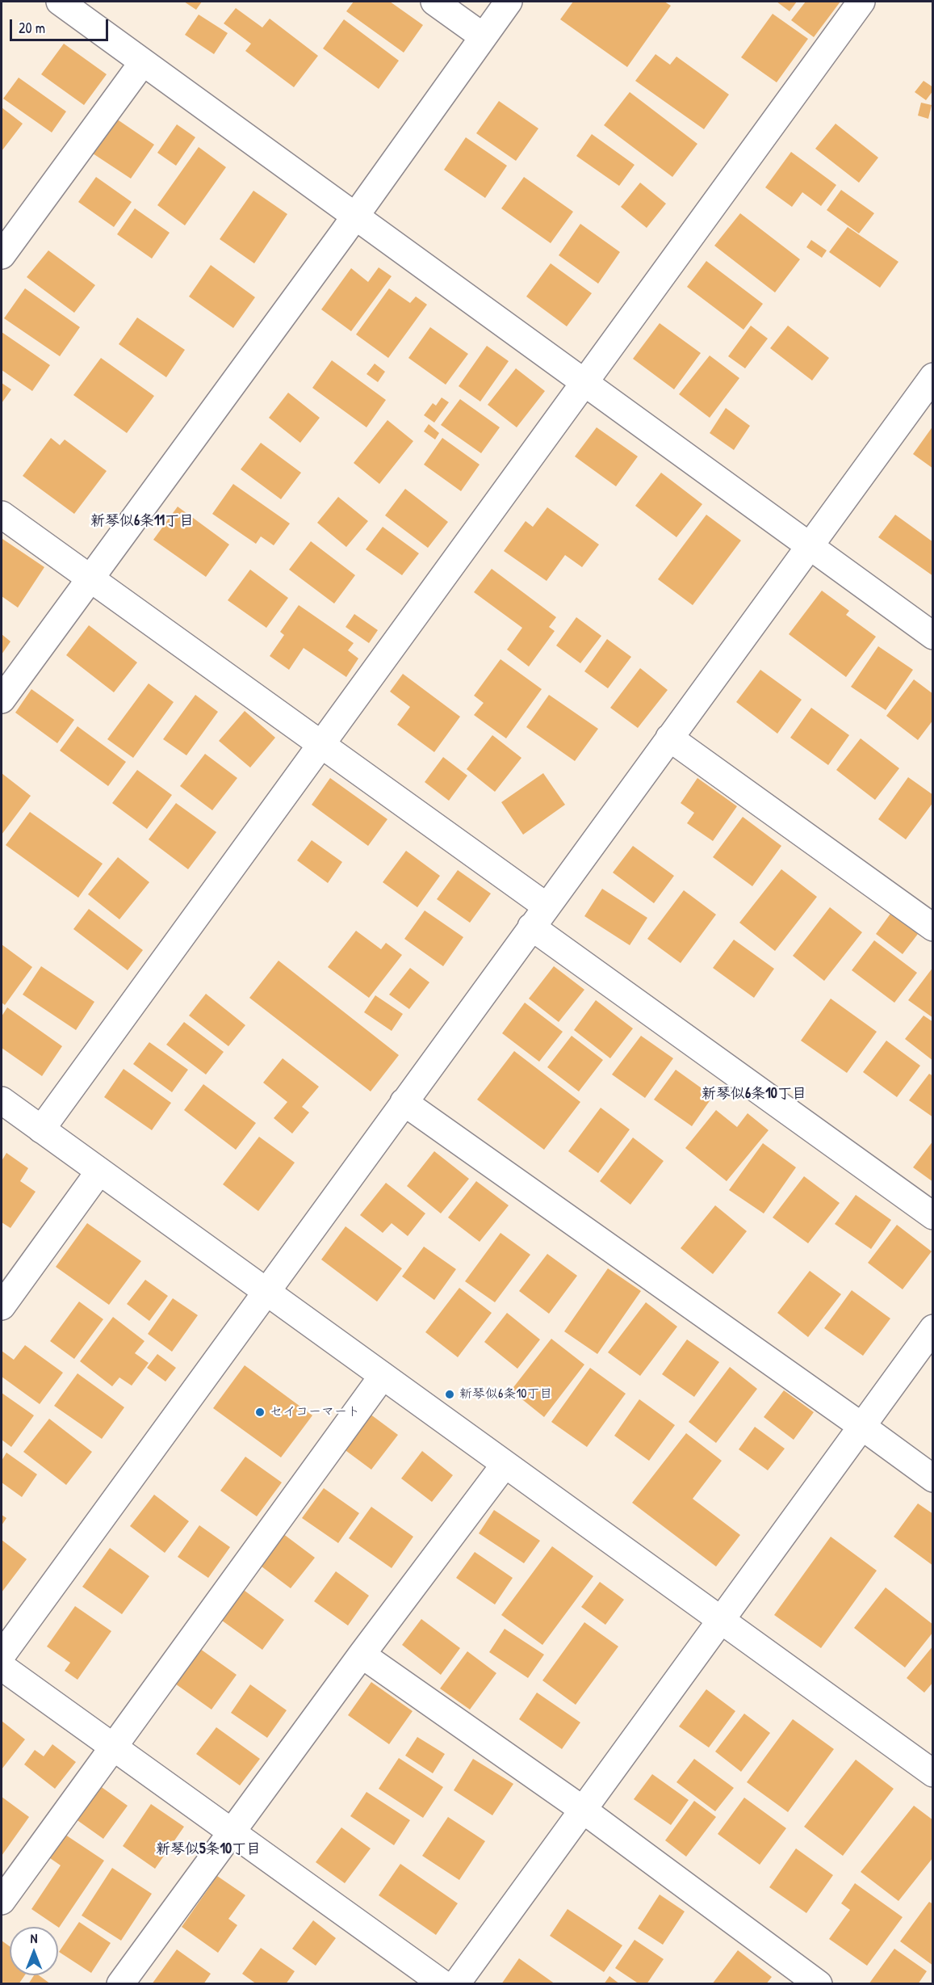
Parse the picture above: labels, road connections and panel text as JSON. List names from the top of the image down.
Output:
{
  "districts": ["新琴似6条11丁目", "新琴似6条10丁目", "新琴似5条10丁目"],
  "places": ["新琴似6条10丁目", "セイコーマート"],
  "scale_bar": "20 m",
  "north": "top"
}
